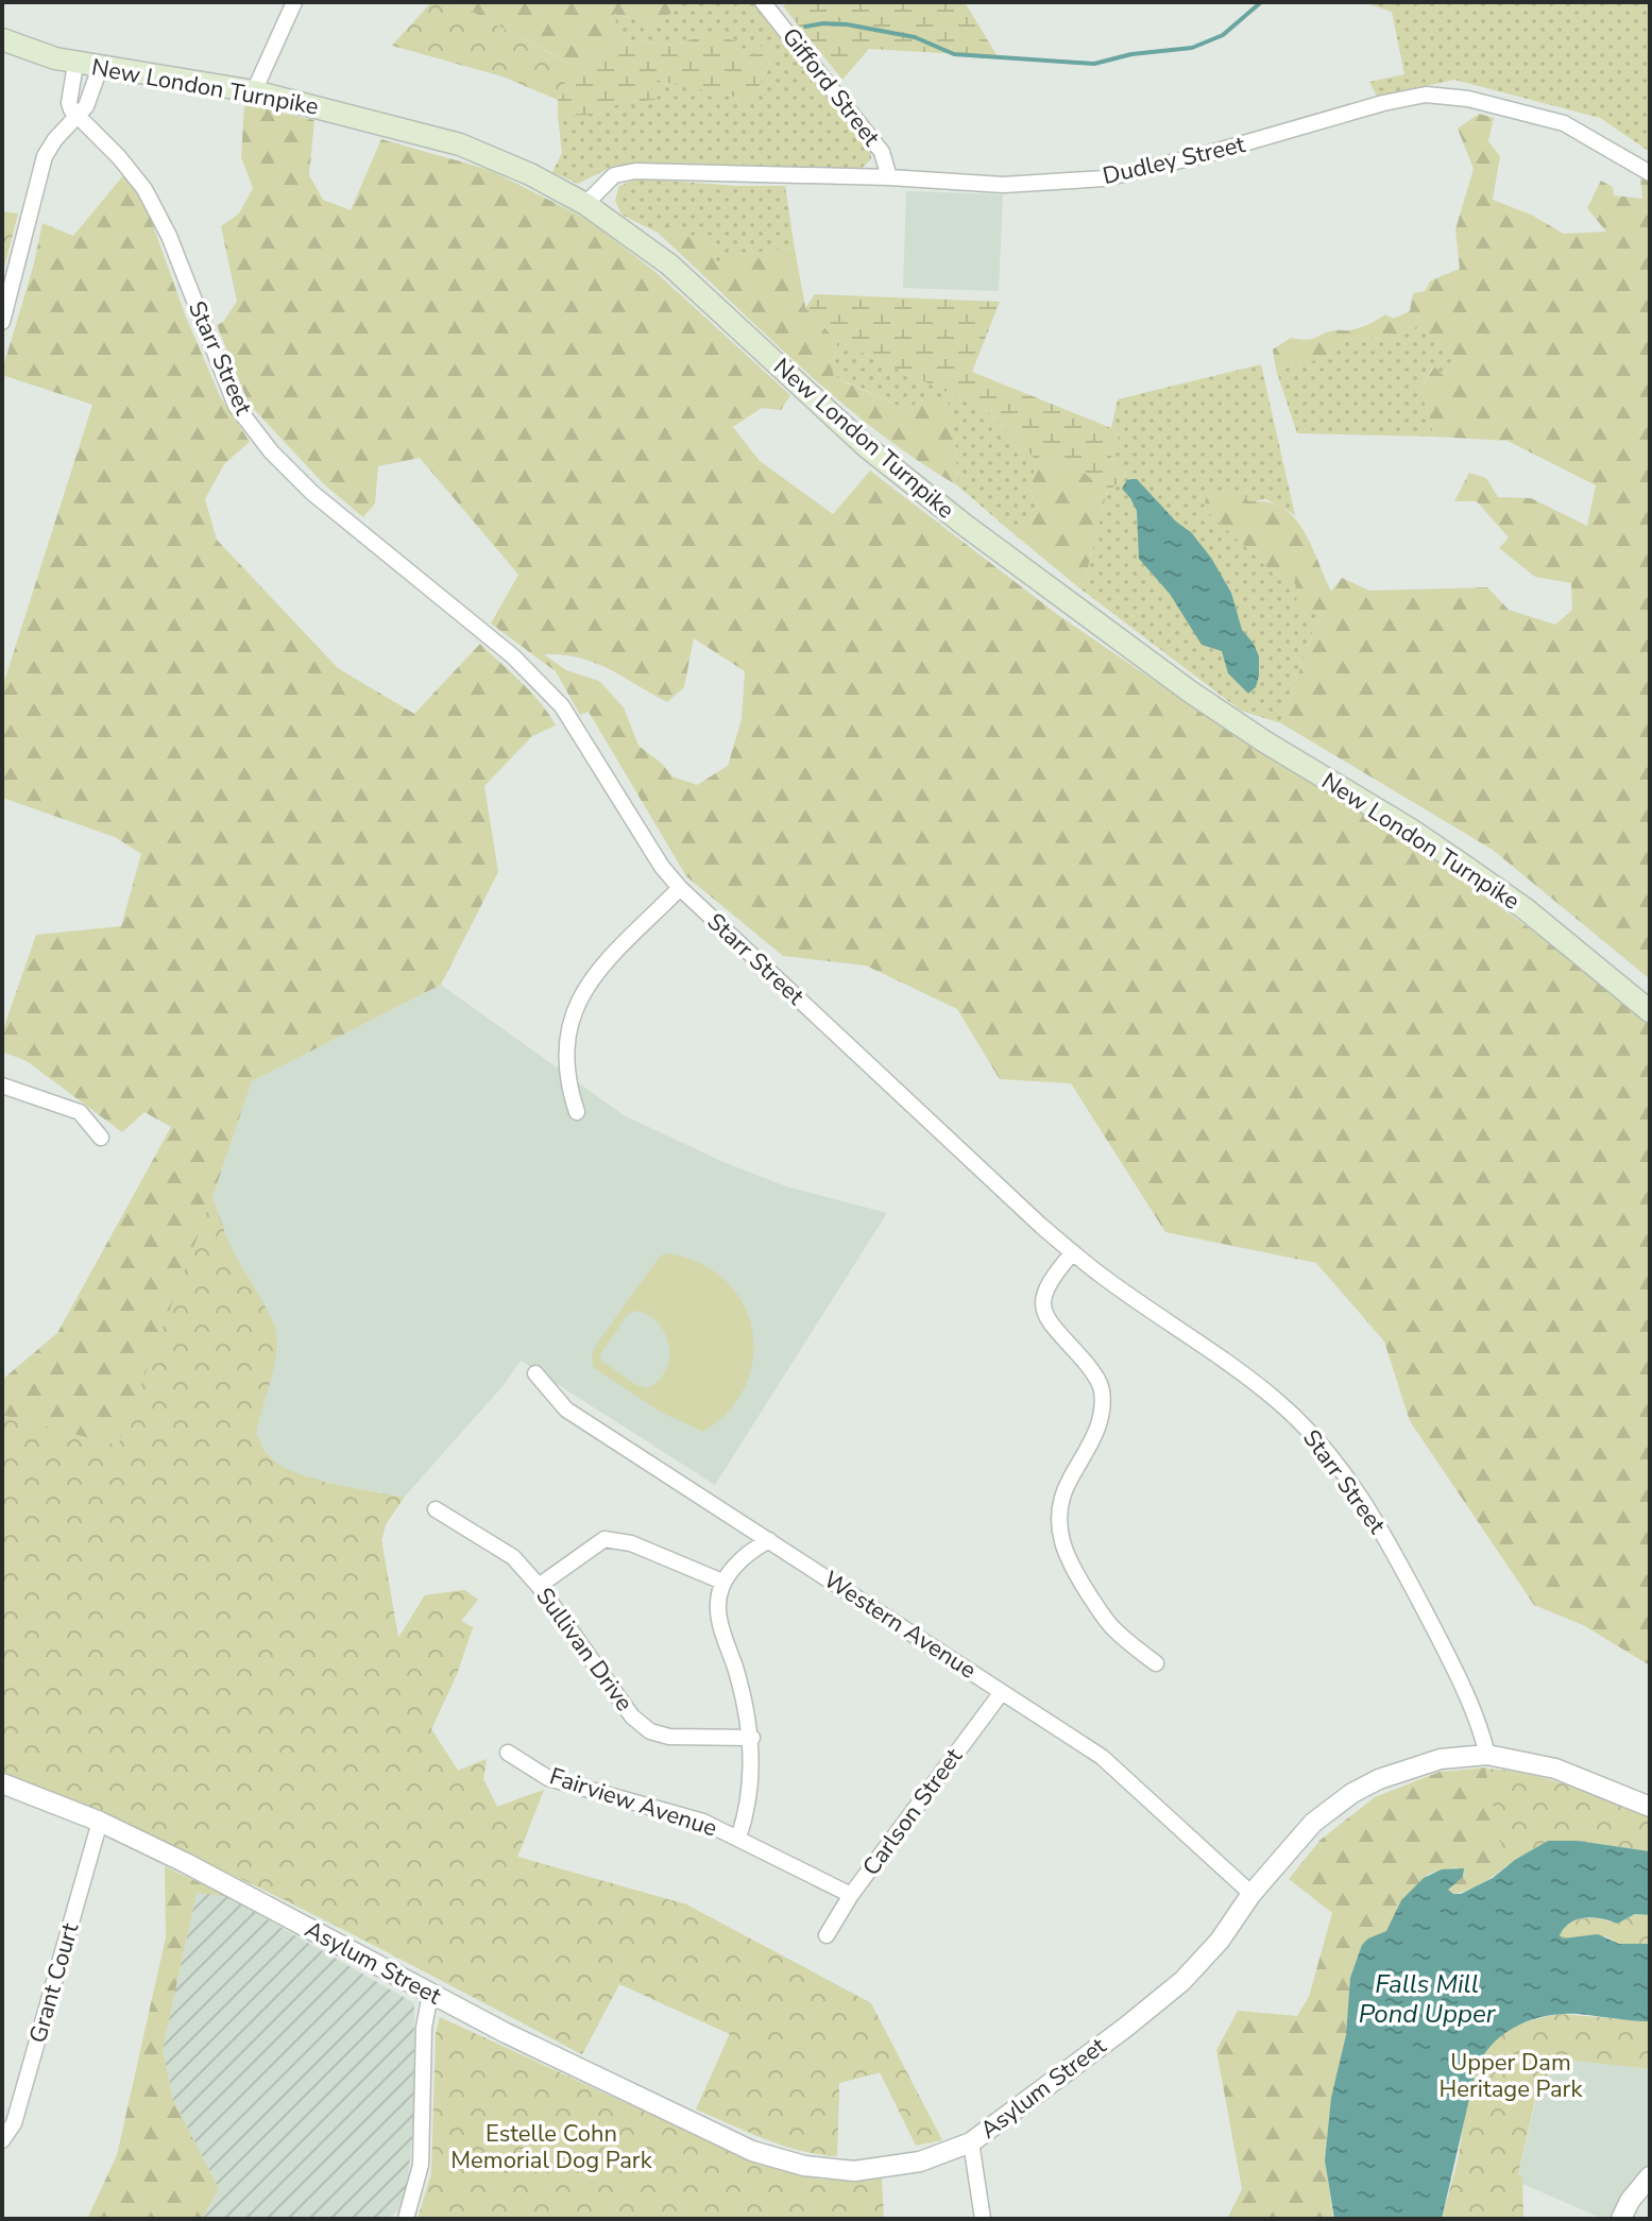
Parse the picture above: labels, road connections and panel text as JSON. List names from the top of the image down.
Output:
{
  "streets": {
    "main road": ["New London Turnpike"],
    "street": [
      "Gifford Street",
      "Dudley Street",
      "Starr Street",
      "Western Avenue",
      "Sullivan Drive",
      "Fairview Avenue",
      "Carlson Street",
      "Asylum Street",
      "Grant Court"
    ]
  },
  "crossings": [
    ["New London Turnpike", "Dudley Street"],
    ["Gifford Street", "Dudley Street"],
    ["Starr Street", "Asylum Street"],
    ["Western Avenue", "Carlson Street"],
    ["Western Avenue", "Asylum Street"],
    ["Fairview Avenue", "Carlson Street"],
    ["Asylum Street", "Grant Court"]
  ],
  "water": ["Falls Mill Pond Upper"],
  "parks": ["Upper Dam Heritage Park", "Estelle Cohn Memorial Dog Park"]
}
